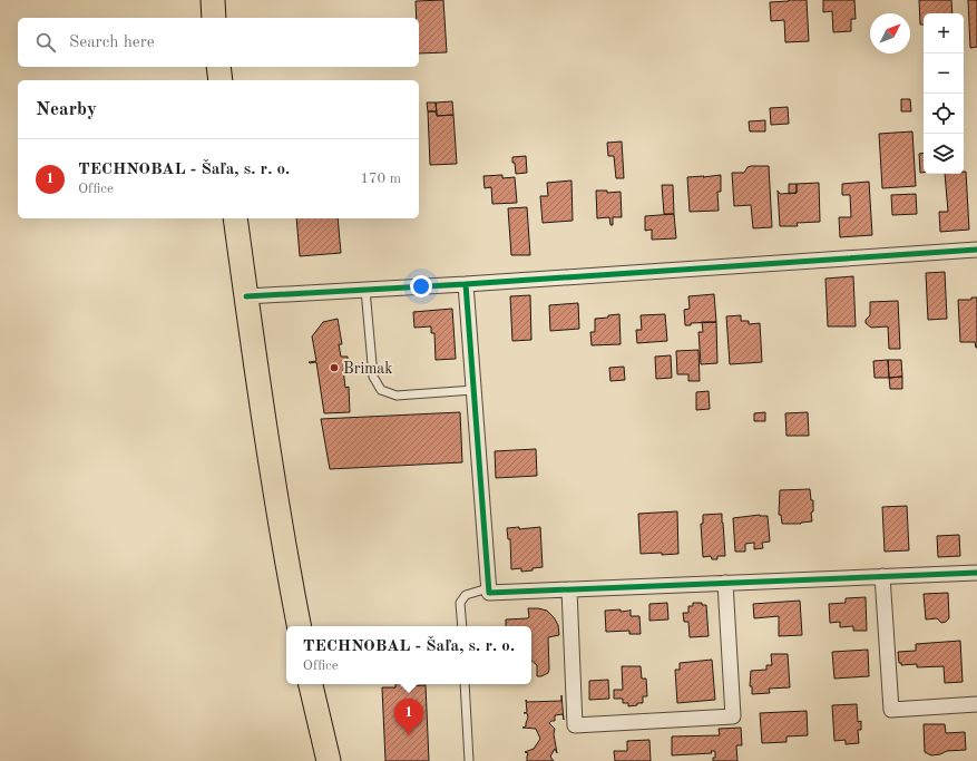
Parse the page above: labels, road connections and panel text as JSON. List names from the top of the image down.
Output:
{
  "places": ["Brimak"],
  "north": "top right",
  "page": {
    "map_buttons": ["+", "−"],
    "search": "Search here",
    "heading": "Nearby",
    "list": [
      {
        "mark": "1",
        "name": "TECHNOBAL - Šaľa, s. r. o.",
        "note": "Office",
        "value": "170 m"
      }
    ],
    "popup": ["TECHNOBAL - Šaľa, s. r. o.", "Office"],
    "pins": "1"
  }
}
